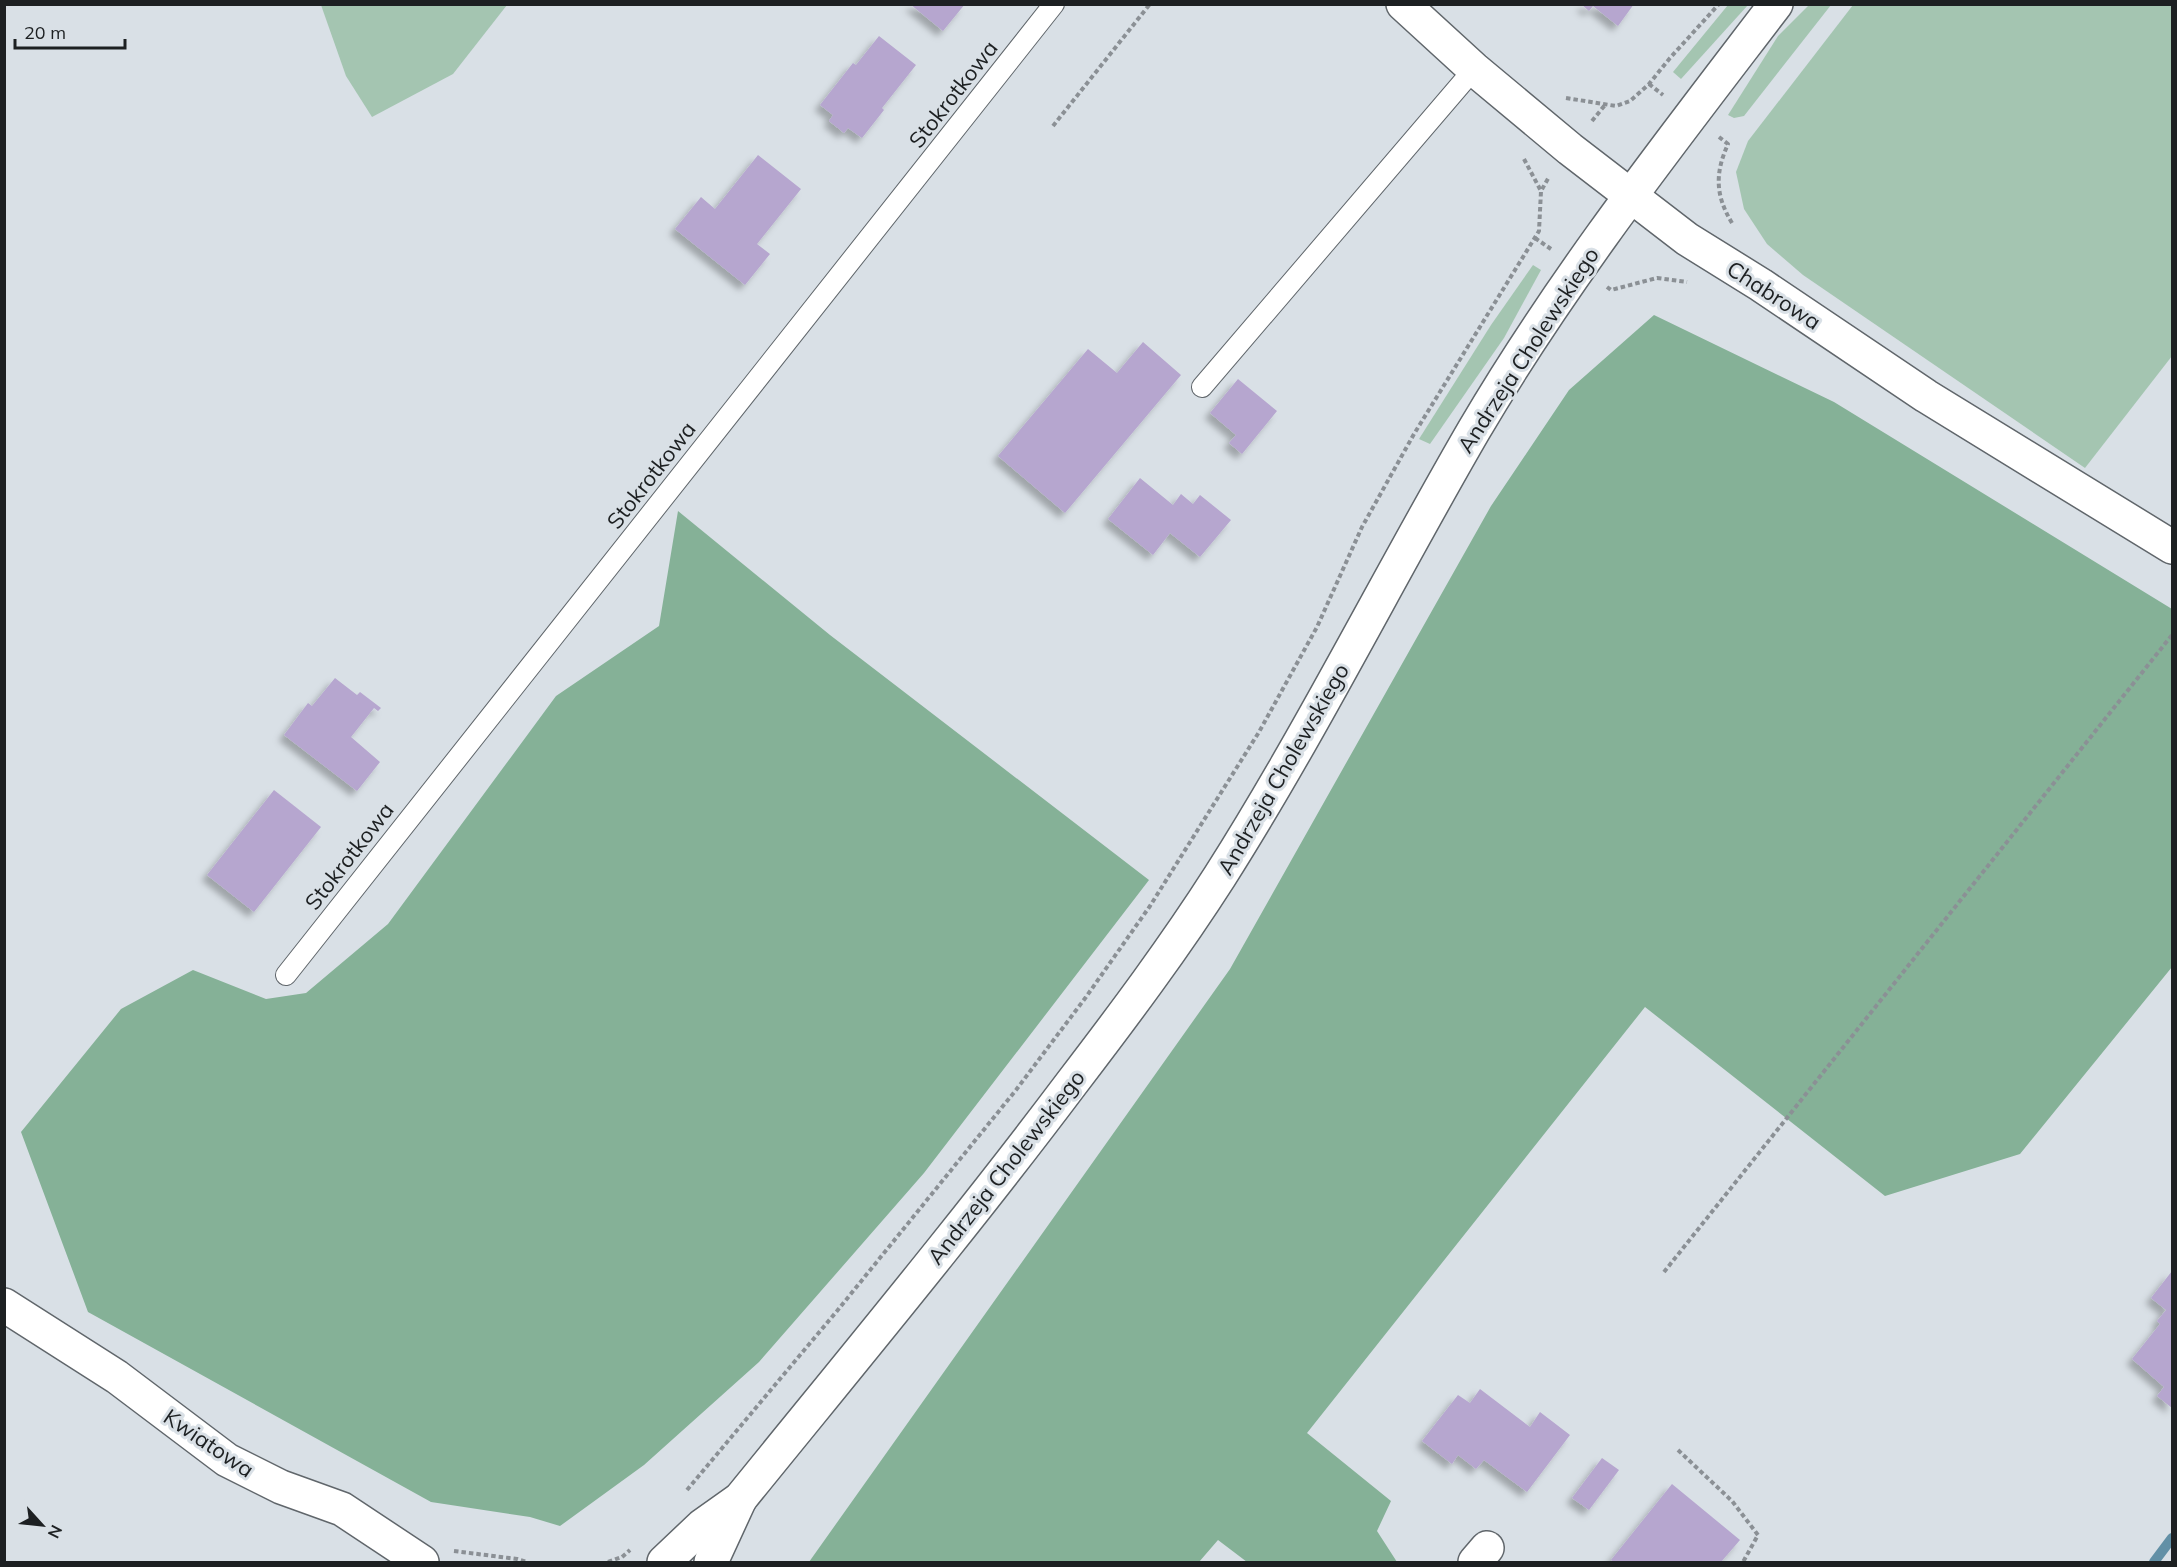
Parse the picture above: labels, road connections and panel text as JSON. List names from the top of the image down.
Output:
{
  "streets": {
    "street": ["Chabrowa", "Andrzeja Cholewskiego", "Kwiatowa"],
    "lane": ["Stokrotkowa"]
  },
  "crossings": [
    ["Chabrowa", "Andrzeja Cholewskiego"]
  ],
  "scale_bar": "20 m",
  "north": "bottom right"
}
